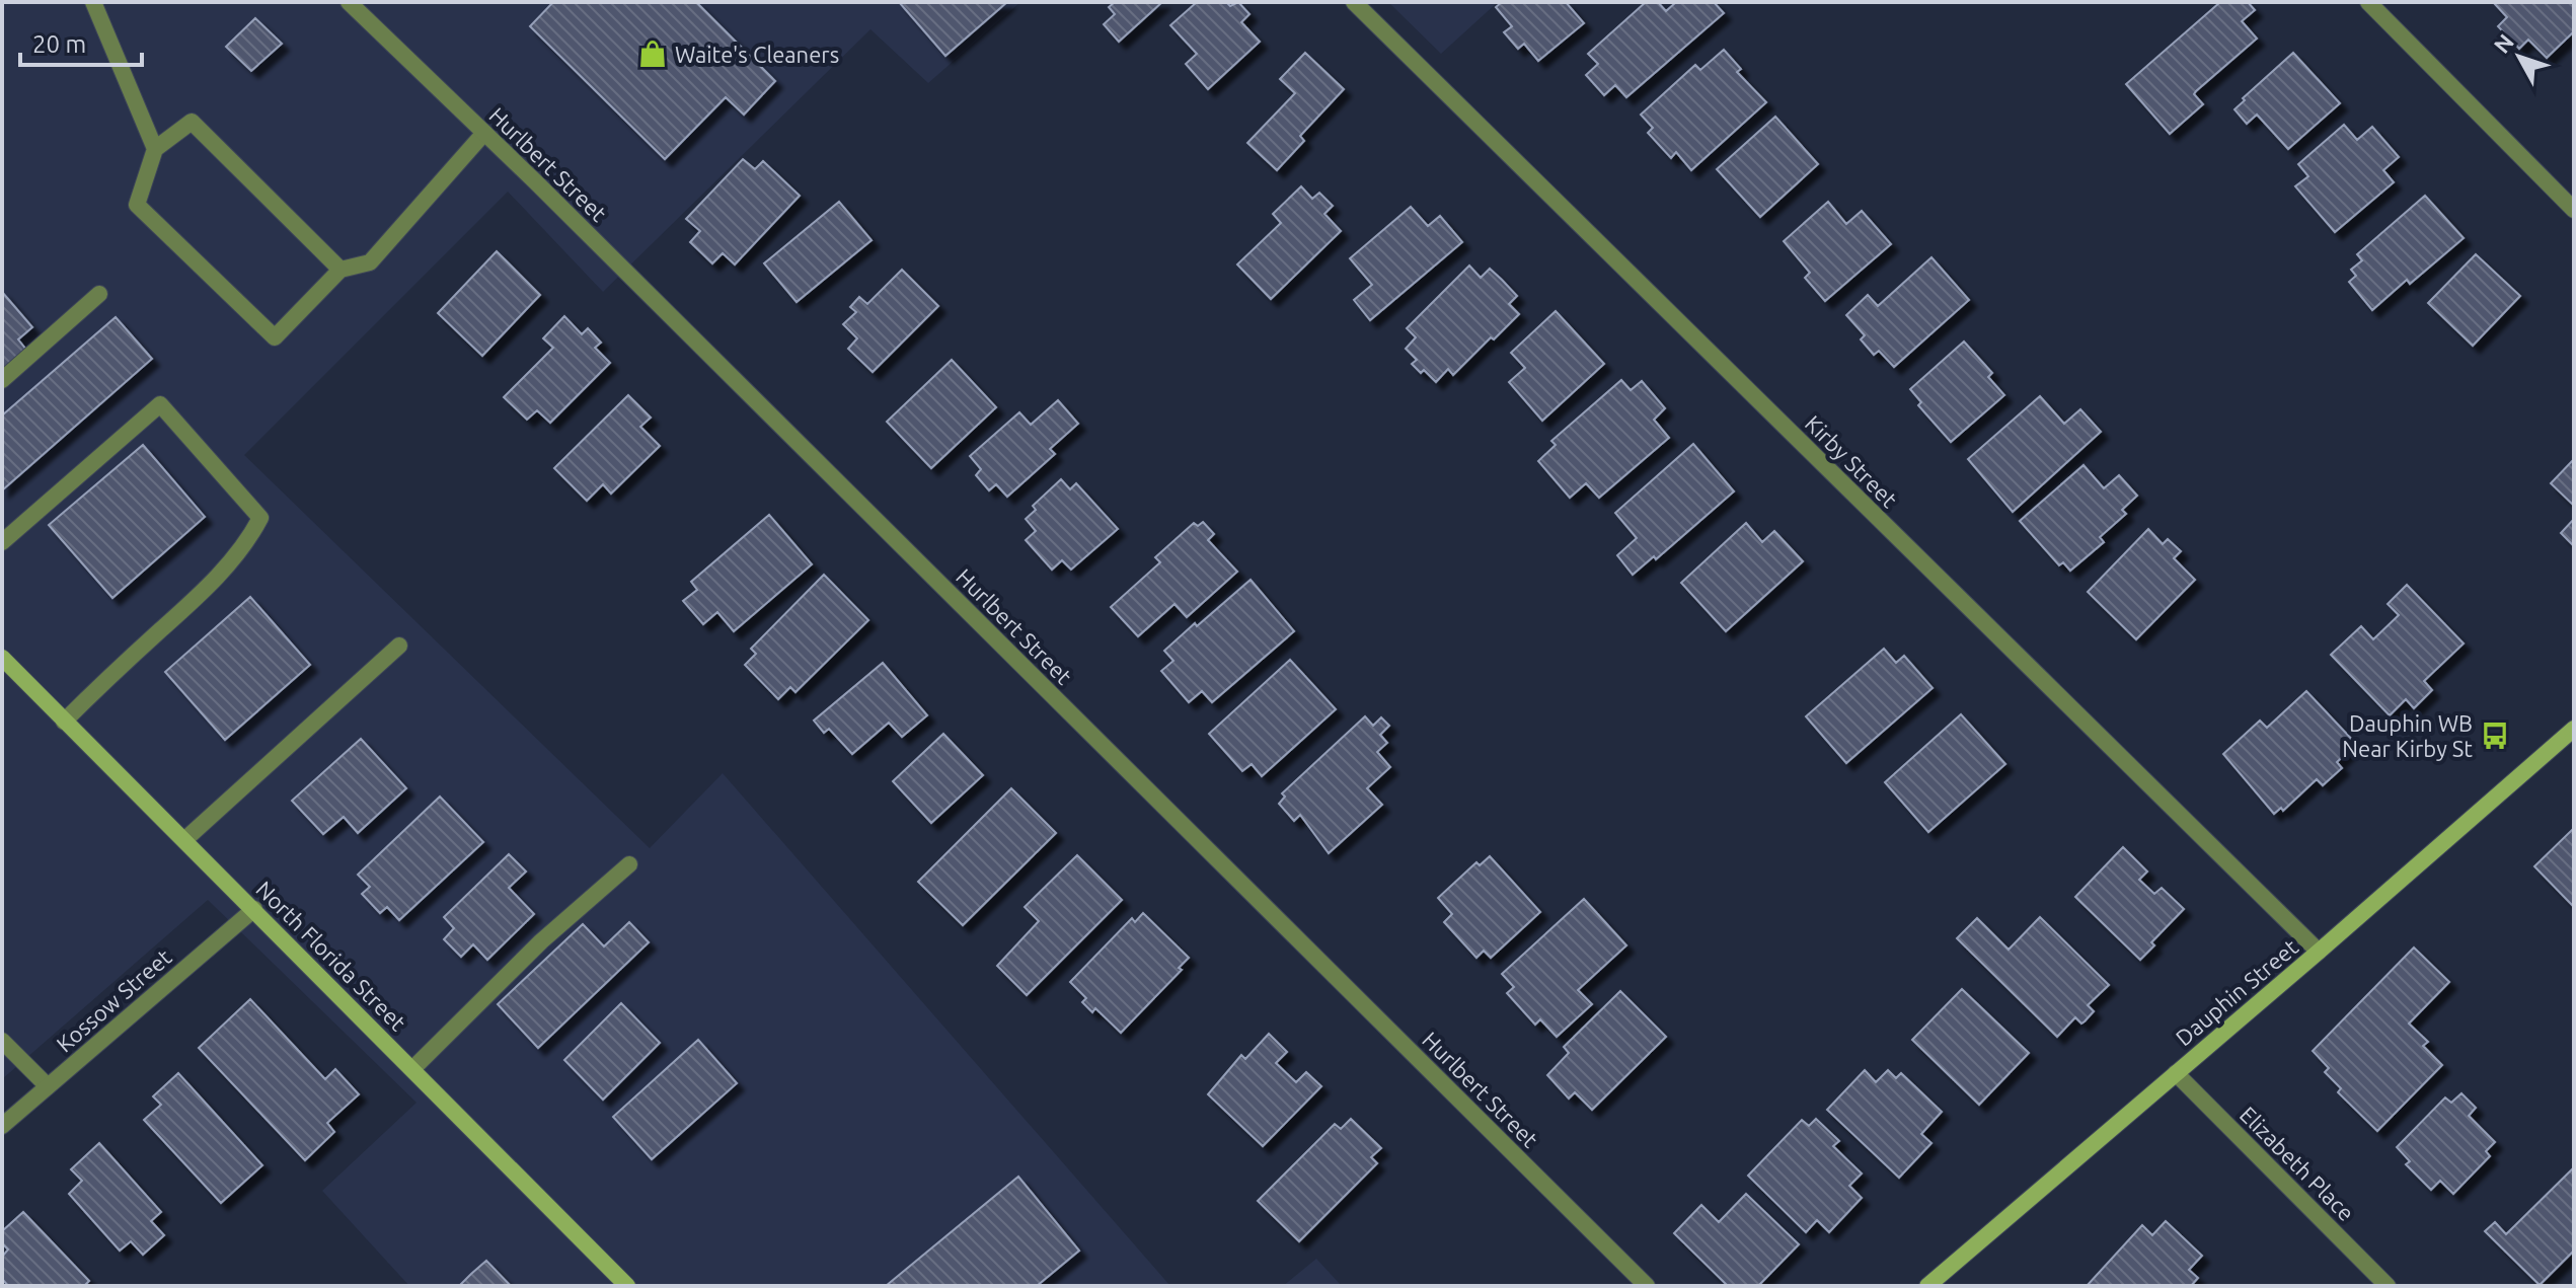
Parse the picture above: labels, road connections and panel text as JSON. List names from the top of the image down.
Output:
{
  "streets": {
    "street": [
      "Hurlbert Street",
      "Kirby Street",
      "North Florida Street",
      "Dauphin Street",
      "Kossow Street",
      "Elizabeth Place"
    ]
  },
  "crossings": [
    ["Kirby Street", "Dauphin Street"],
    ["North Florida Street", "Kossow Street"],
    ["Dauphin Street", "Elizabeth Place"]
  ],
  "places": {
    "shop": ["Waite's Cleaners"],
    "bus stop": ["Dauphin WB Near Kirby St"]
  },
  "scale_bar": "20 m",
  "north": "top left"
}
